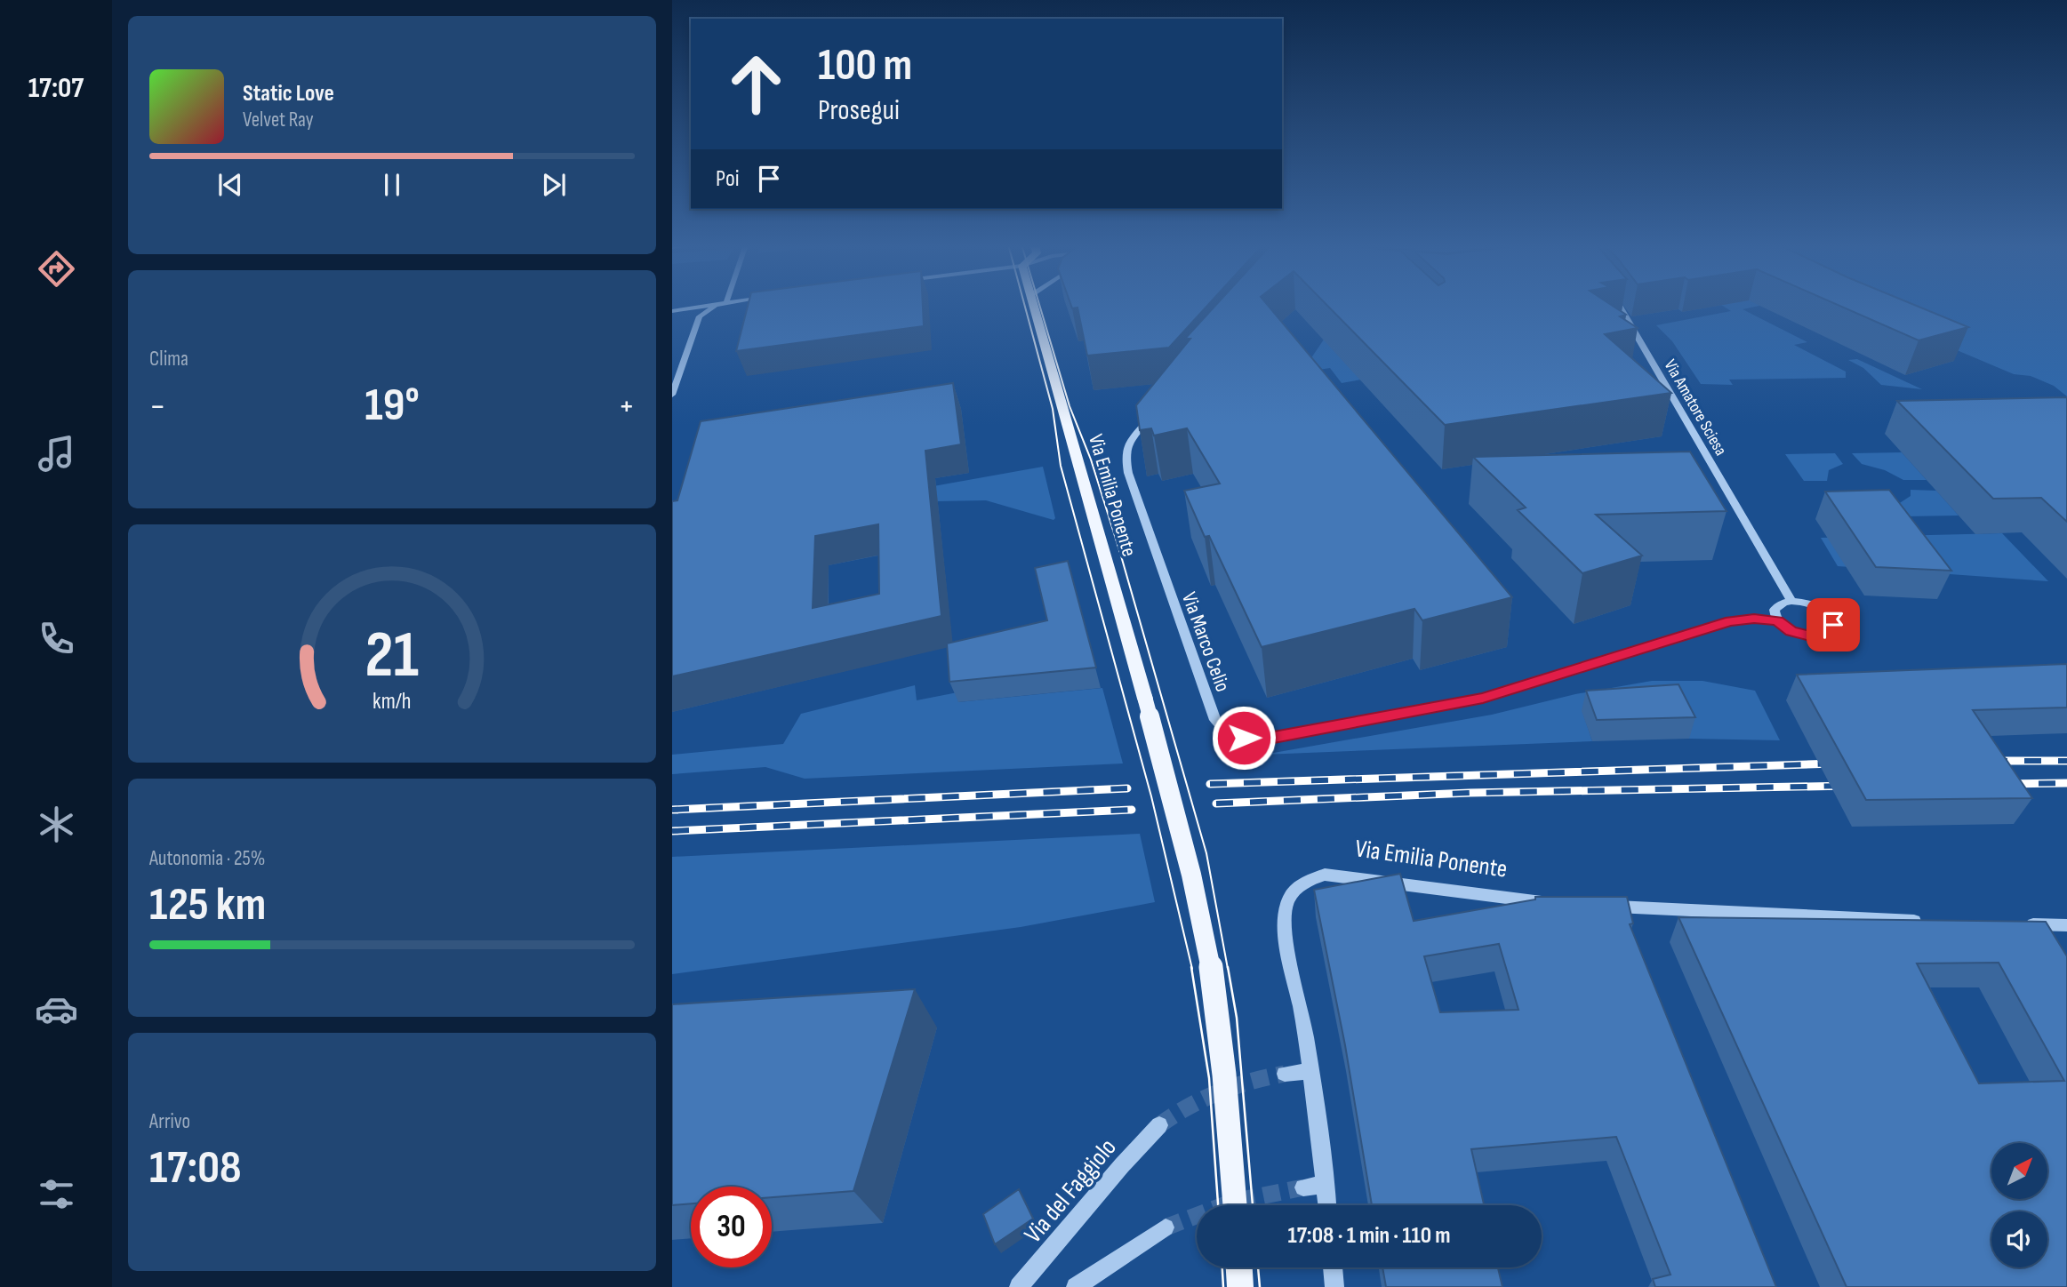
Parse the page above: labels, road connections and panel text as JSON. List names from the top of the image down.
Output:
{
  "streets": {
    "main road": ["Via Emilia Ponente"],
    "street": ["Via Amatore Sciesa", "Via Marco Celio", "Via del Faggiolo"]
  },
  "north": "top right",
  "page": {
    "tabs": "17:07",
    "turn": ["100 m", "Prosegui"],
    "song": ["Static Love", "Velvet Ray"],
    "then": "Poi",
    "tile": [
      "Clima",
      ["Autonomia · 25%", "125 km"],
      ["Arrivo", "17:08"]
    ],
    "heat": ["−", "19°", "+"],
    "limit": "30",
    "trip": "17:08 · 1 min · 110 m",
    "gauge": ["21", "km/h"]
  }
}
